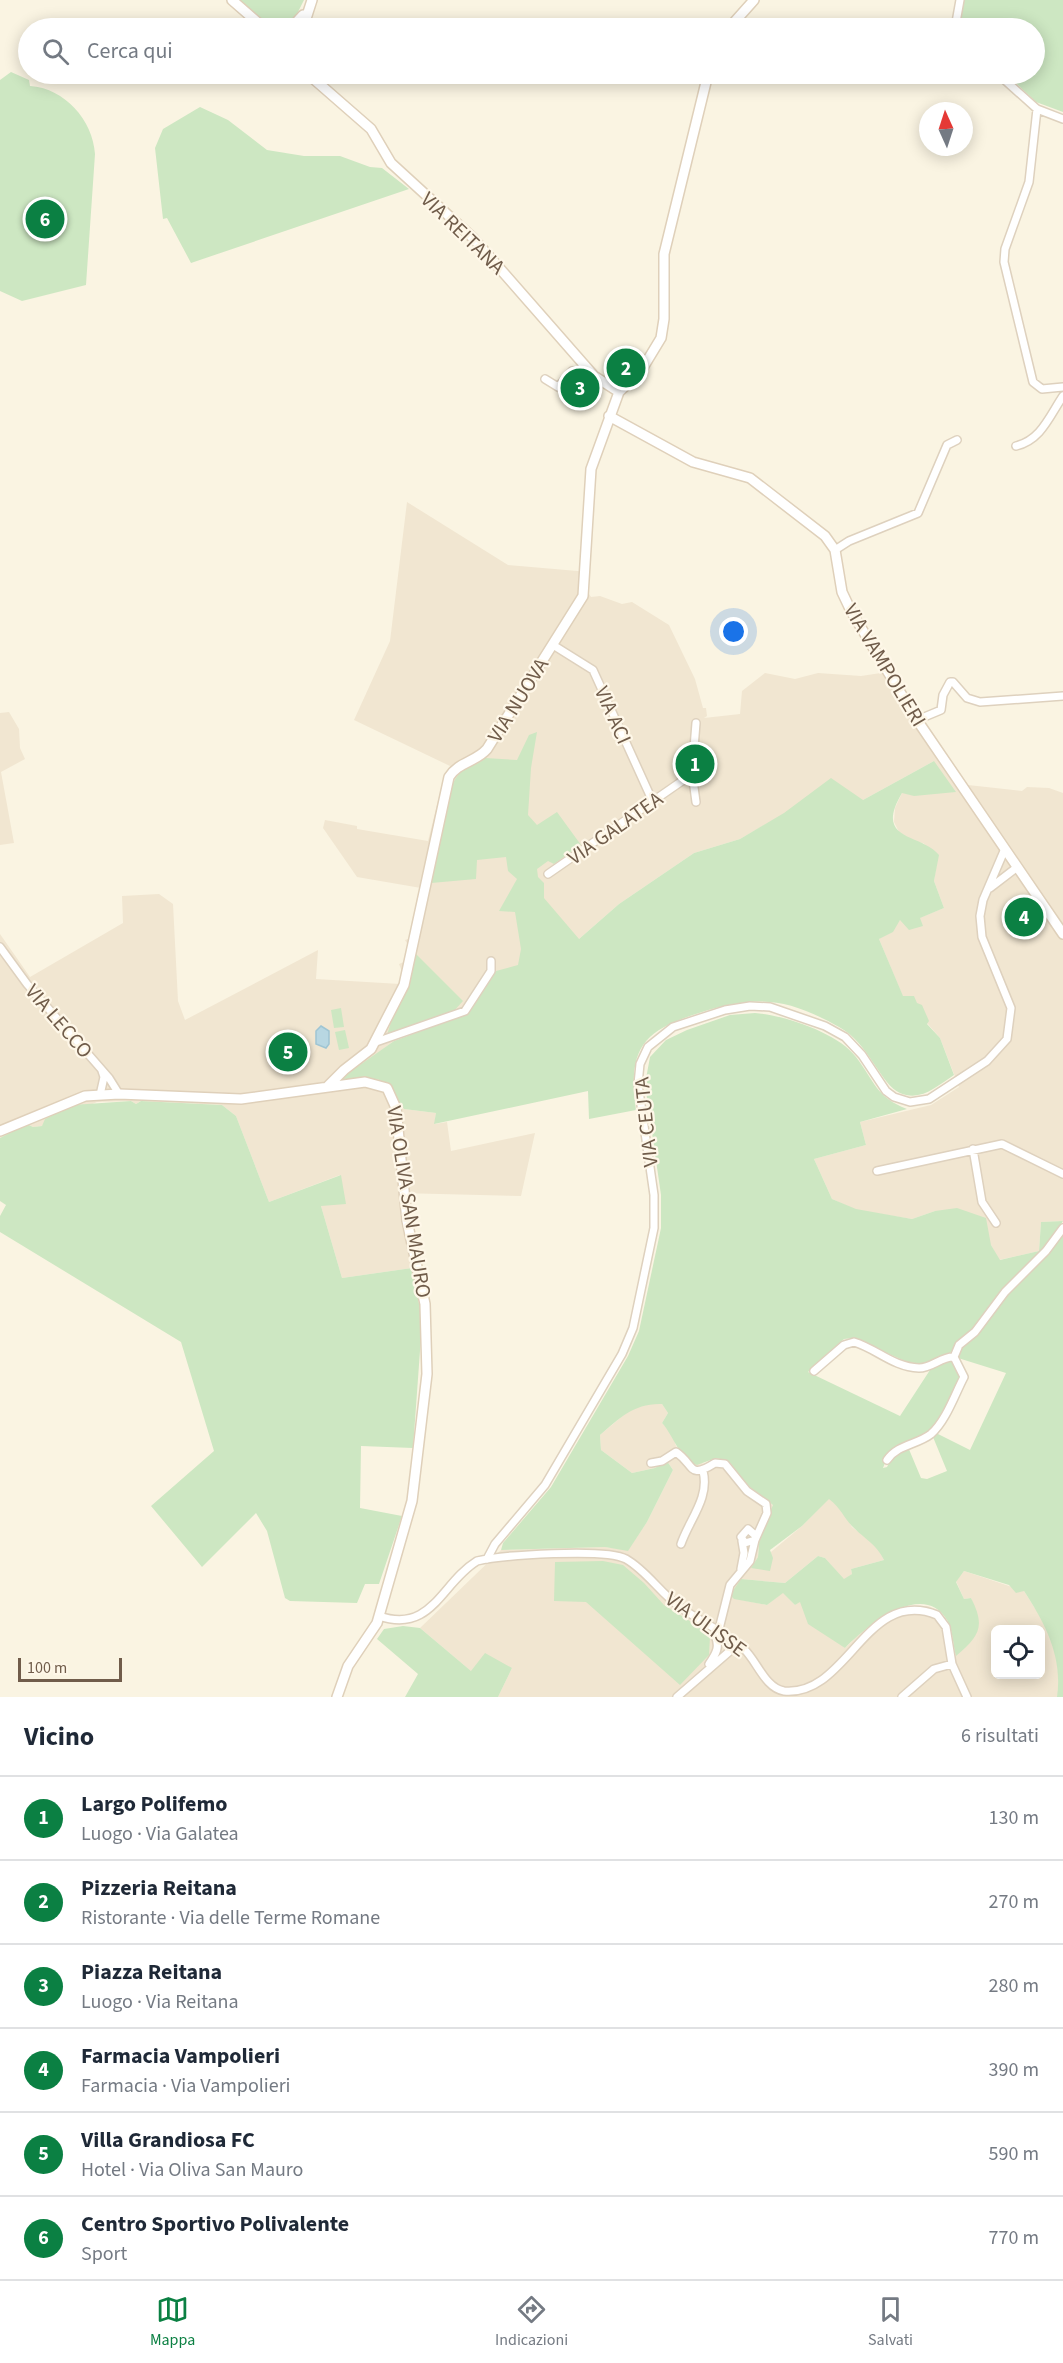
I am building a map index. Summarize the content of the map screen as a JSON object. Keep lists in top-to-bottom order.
{
  "streets": {
    "street": [
      "VIA REITANA",
      "VIA VAMPOLIERI",
      "VIA NUOVA",
      "VIA ACI",
      "VIA GALATEA",
      "VIA LECCO",
      "VIA CEUTA",
      "VIA OLIVA SAN MAURO",
      "VIA ULISSE"
    ]
  },
  "crossings": [
    ["VIA REITANA", "VIA NUOVA"],
    ["VIA VAMPOLIERI", "VIA CEUTA"],
    ["VIA NUOVA", "VIA ACI"],
    ["VIA NUOVA", "VIA OLIVA SAN MAURO"],
    ["VIA ACI", "VIA GALATEA"],
    ["VIA LECCO", "VIA OLIVA SAN MAURO"],
    ["VIA CEUTA", "VIA ULISSE"],
    ["VIA OLIVA SAN MAURO", "VIA ULISSE"]
  ],
  "scale_bar": "100 m",
  "north": "top",
  "page": {
    "search": "Cerca qui",
    "pins": [
      "6",
      "2",
      "3",
      "1",
      "4",
      "5"
    ],
    "scale": "100 m",
    "heading": ["Vicino", "6 risultati"],
    "list": [
      {
        "mark": "1",
        "name": "Largo Polifemo",
        "note": "Luogo · Via Galatea",
        "value": "130 m"
      },
      {
        "mark": "2",
        "name": "Pizzeria Reitana",
        "note": "Ristorante · Via delle Terme Romane",
        "value": "270 m"
      },
      {
        "mark": "3",
        "name": "Piazza Reitana",
        "note": "Luogo · Via Reitana",
        "value": "280 m"
      },
      {
        "mark": "4",
        "name": "Farmacia Vampolieri",
        "note": "Farmacia · Via Vampolieri",
        "value": "390 m"
      },
      {
        "mark": "5",
        "name": "Villa Grandiosa FC",
        "note": "Hotel · Via Oliva San Mauro",
        "value": "590 m"
      },
      {
        "mark": "6",
        "name": "Centro Sportivo Polivalente",
        "note": "Sport",
        "value": "770 m"
      }
    ],
    "nav": ["Mappa", "Indicazioni", "Salvati"]
  }
}
